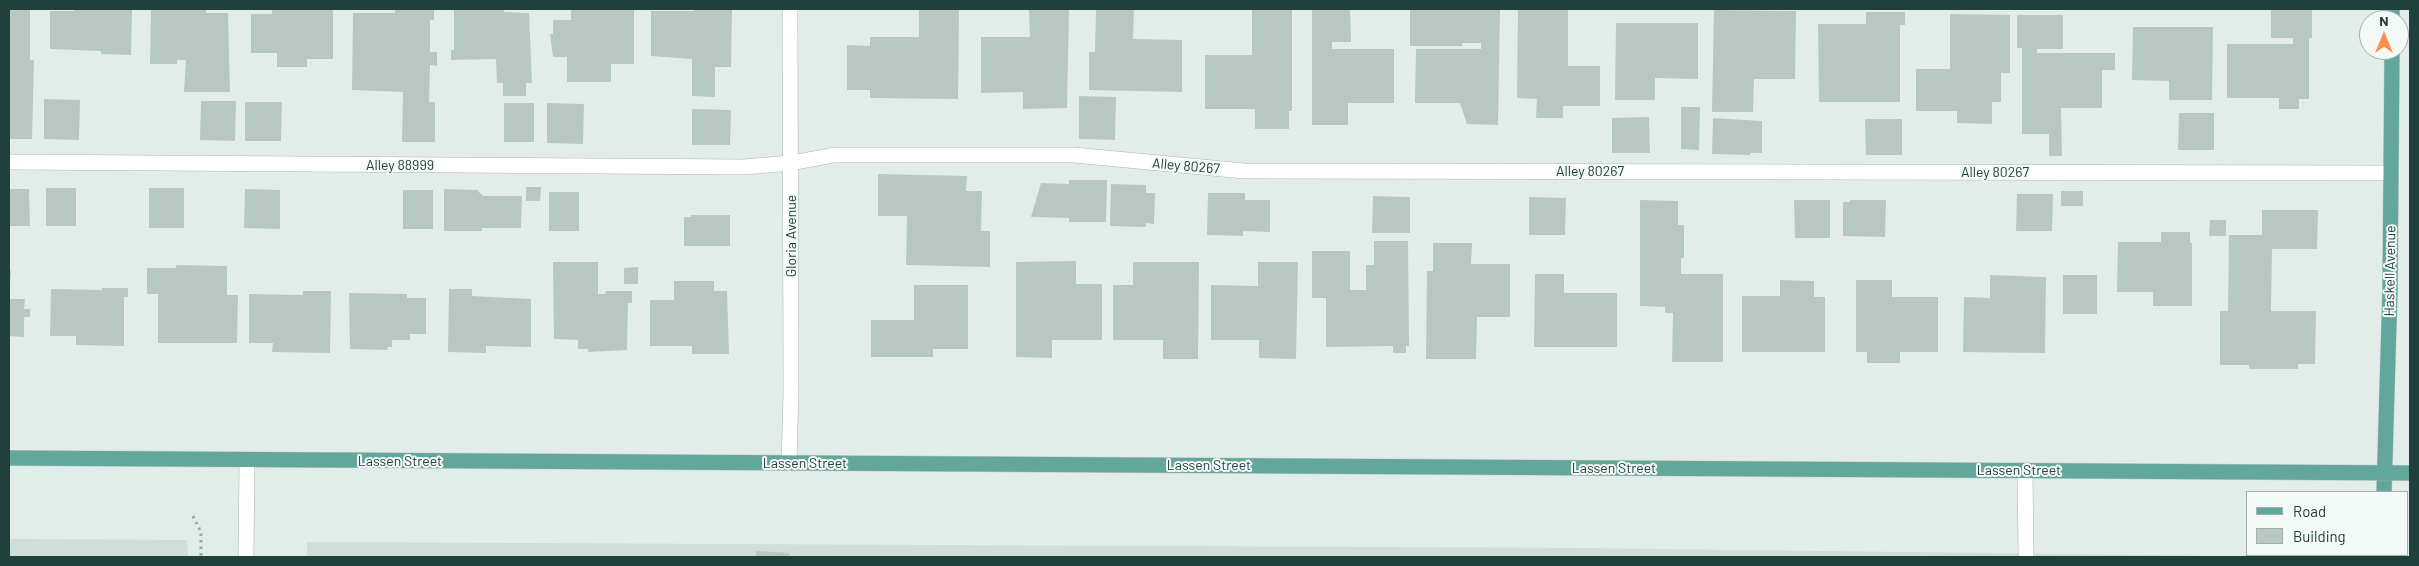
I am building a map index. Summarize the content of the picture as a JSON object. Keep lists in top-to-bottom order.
{
  "streets": {
    "main road": ["Haskell Avenue", "Lassen Street"],
    "street": ["Alley 88999", "Alley 80267", "Gloria Avenue"]
  },
  "crossings": [
    ["Alley 88999", "Alley 80267"],
    ["Alley 88999", "Gloria Avenue"],
    ["Alley 80267", "Gloria Avenue"],
    ["Alley 80267", "Haskell Avenue"],
    ["Gloria Avenue", "Lassen Street"],
    ["Haskell Avenue", "Lassen Street"]
  ],
  "legend": ["Road", "Building"],
  "north": "top"
}
